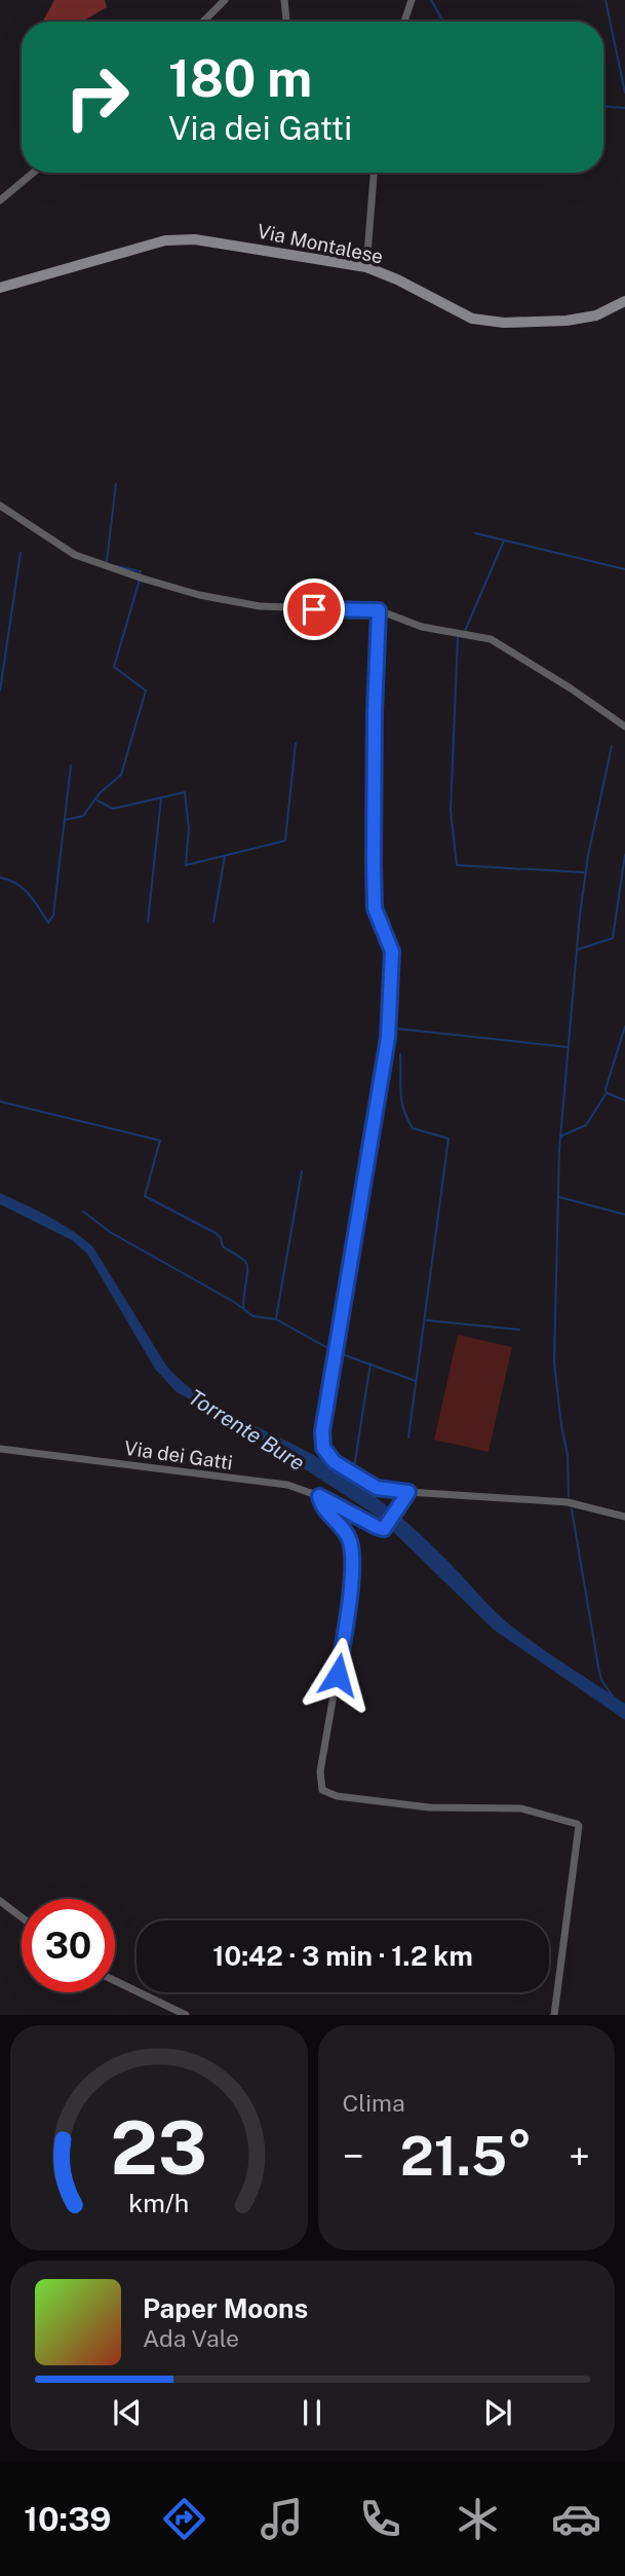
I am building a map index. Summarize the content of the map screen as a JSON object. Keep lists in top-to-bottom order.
{
  "streets": {
    "main road": ["Via Montalese"],
    "street": ["Via dei Gatti"]
  },
  "water": ["Torrente Bure"],
  "page": {
    "turn": ["180 m", "Via dei Gatti"],
    "limit": "30",
    "trip": "10:42 · 3 min · 1.2 km",
    "tile": "Clima",
    "heat": ["−", "21.5°", "+"],
    "song": ["Paper Moons", "Ada Vale"],
    "tabs": "10:39",
    "gauge": ["23", "km/h"]
  }
}
